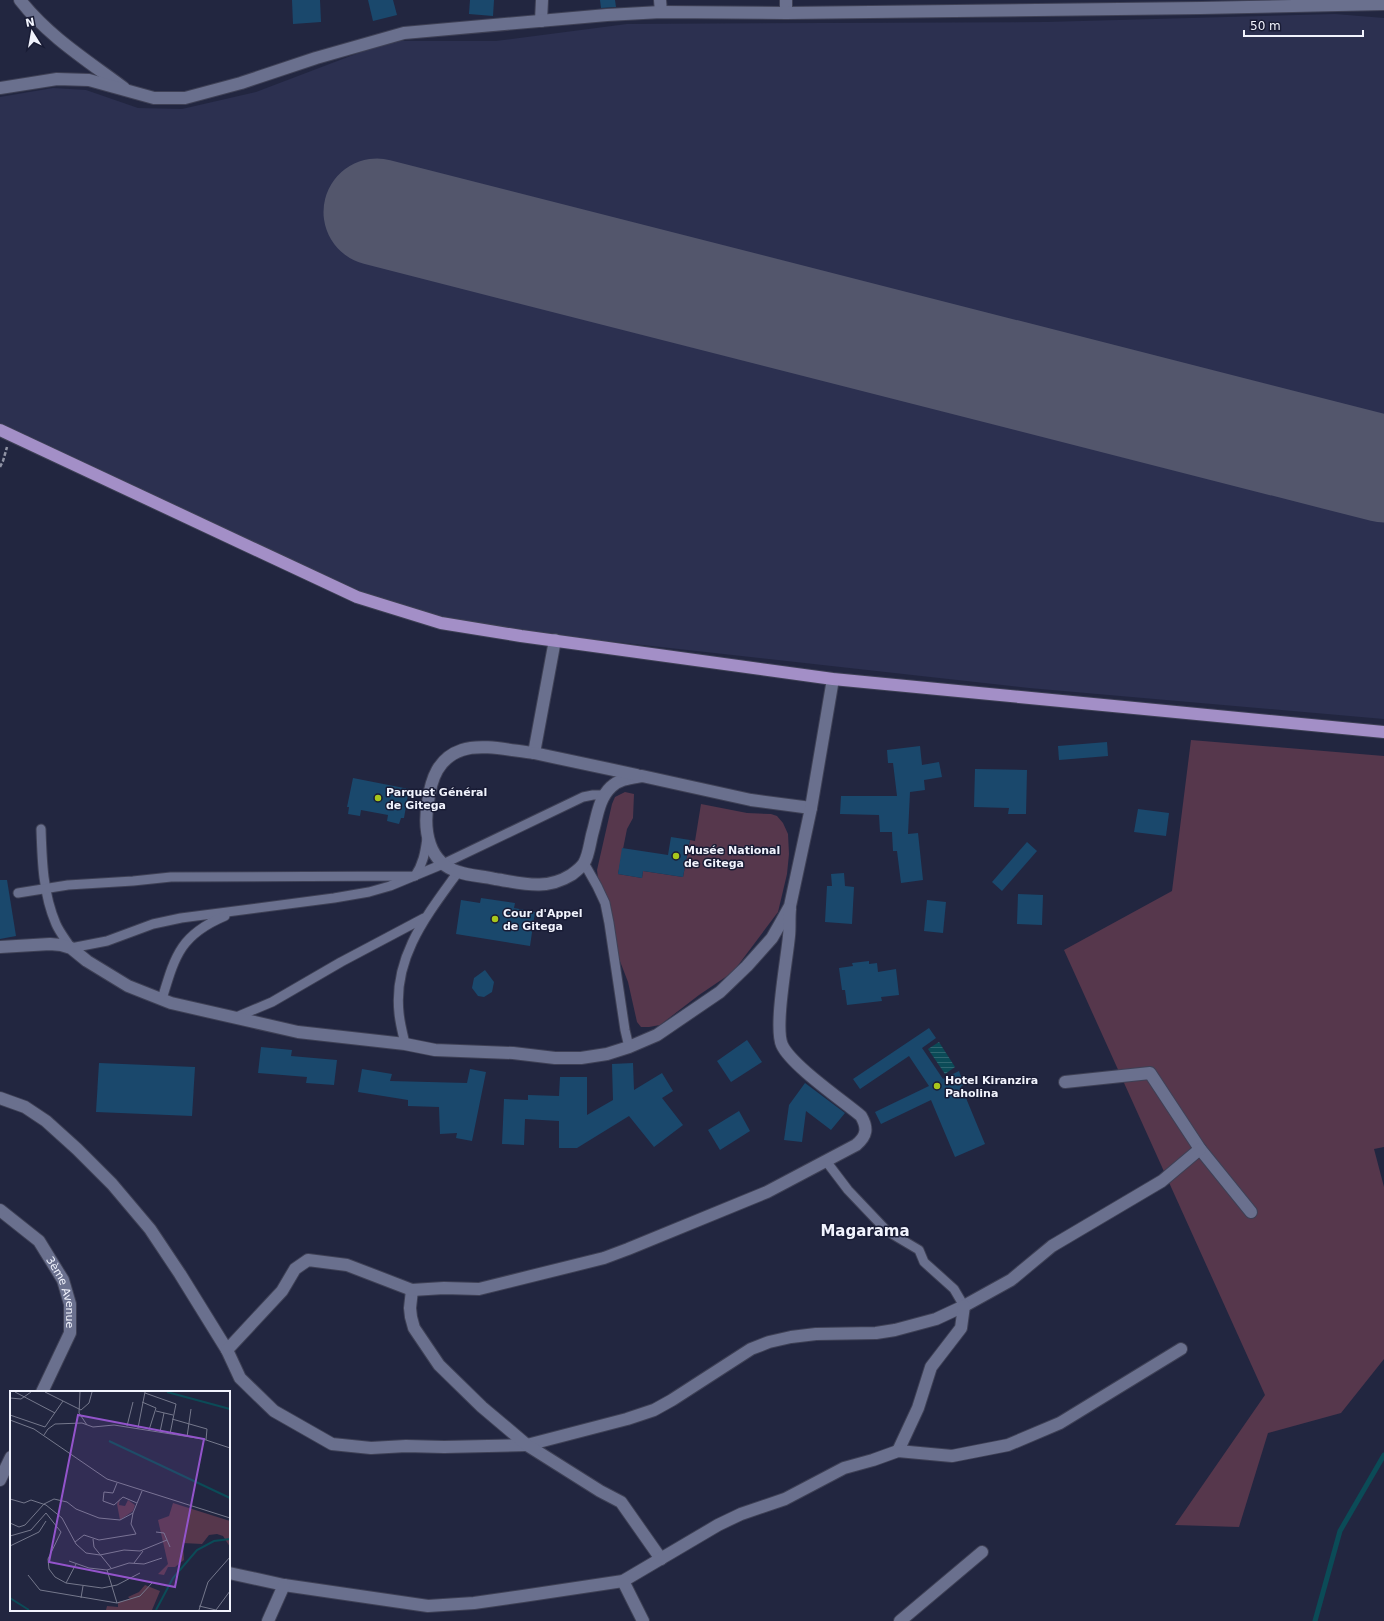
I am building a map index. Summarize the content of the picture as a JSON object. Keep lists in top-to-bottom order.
{
  "streets": {
    "street": ["3ème Avenue"]
  },
  "districts": ["Magarama"],
  "places": [
    "Parquet Général de Gitega",
    "Musée National de Gitega",
    "Cour d'Appel de Gitega",
    "Hotel Kiranzira Paholina"
  ],
  "scale_bar": "50 m",
  "north": "top"
}
